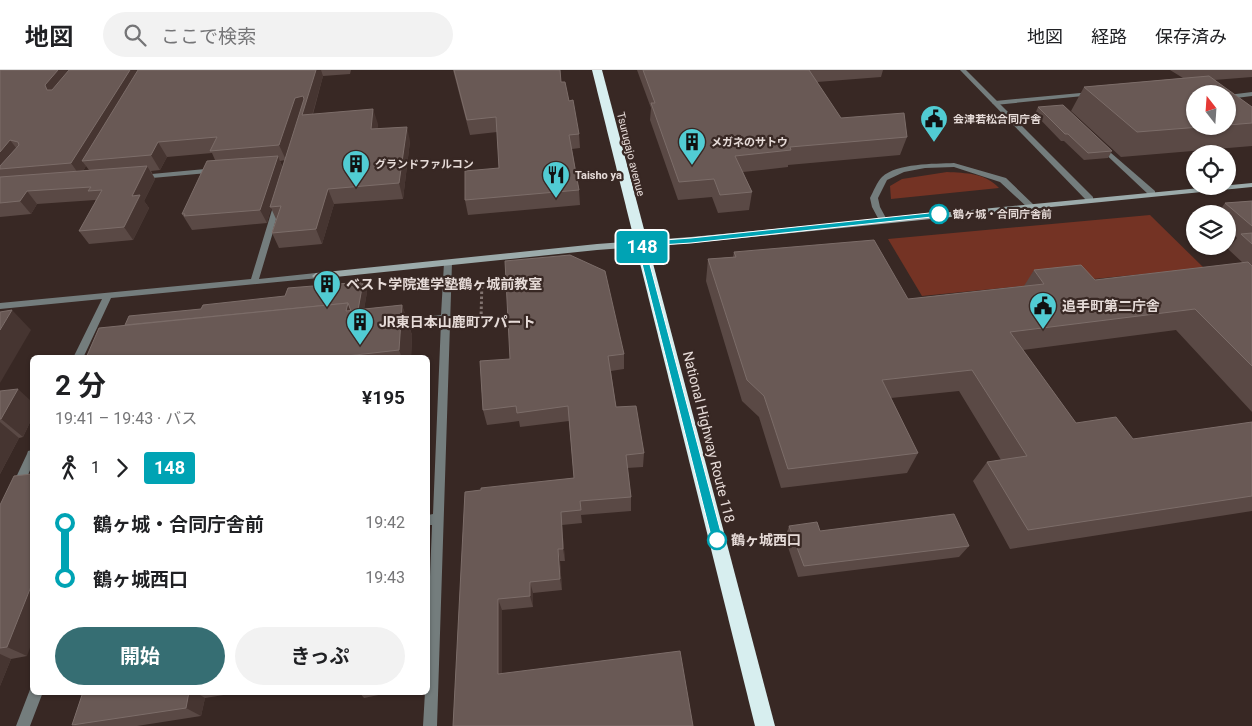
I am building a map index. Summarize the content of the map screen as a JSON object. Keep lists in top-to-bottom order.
{
  "streets": {
    "highway": ["Tsurugajo avenue", "National Highway Route 118"]
  },
  "crossings": [
    ["Tsurugajo avenue", "National Highway Route 118"]
  ],
  "places": {
    "public building": ["会津若松合同庁舎", "追手町第二庁舎"],
    "building": [
      "メガネのサトウ",
      "グランドファルコン",
      "ベスト学院進学塾鶴ヶ城前教室",
      "JR東日本山鹿町アパート"
    ],
    "restaurant": ["Taisho ya"],
    "other": ["鶴ヶ城・合同庁舎前", "鶴ヶ城西口"]
  },
  "lines": ["bus line 148"],
  "north": "top",
  "page": {
    "header": "地図",
    "search": "ここで検索",
    "nav": ["地図", "経路", "保存済み"],
    "on_map": "148",
    "heading": ["2 分", "19:41 – 19:43 · バス", "¥195"],
    "legs": ["1", "148"],
    "list": [
      {
        "name": "鶴ヶ城・合同庁舎前",
        "value": "19:42"
      },
      {
        "name": "鶴ヶ城西口",
        "value": "19:43"
      }
    ],
    "buttons": ["開始", "きっぷ"]
  }
}
